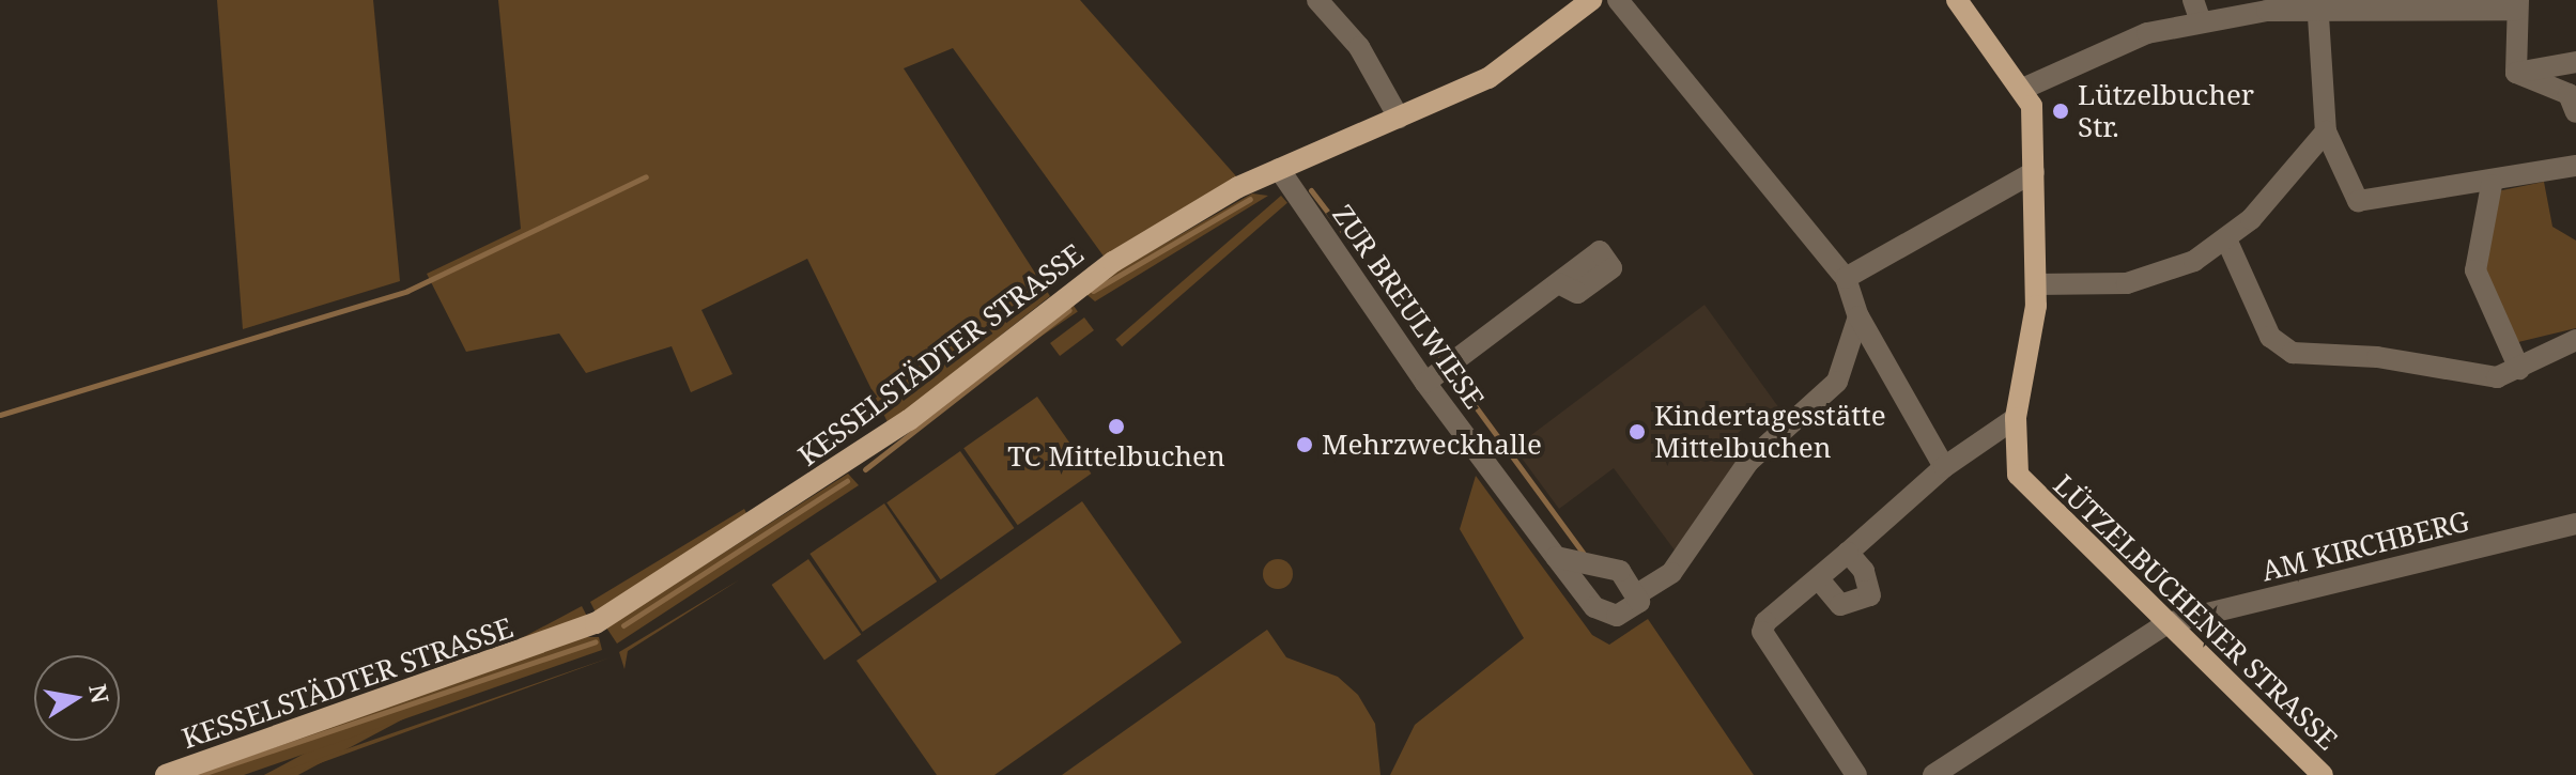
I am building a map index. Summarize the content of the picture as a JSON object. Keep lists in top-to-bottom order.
{
  "streets": {
    "main road": ["KESSELSTÄDTER STRASSE", "LÜTZELBUCHENER STRASSE"],
    "street": ["ZUR BREULWIESE", "AM KIRCHBERG"]
  },
  "crossings": [
    ["ZUR BREULWIESE", "KESSELSTÄDTER STRASSE"],
    ["AM KIRCHBERG", "LÜTZELBUCHENER STRASSE"]
  ],
  "places": [
    "Lützelbucher Str.",
    "TC Mittelbuchen",
    "Kindertagesstätte Mittelbuchen",
    "Mehrzweckhalle"
  ],
  "north": "right"
}
